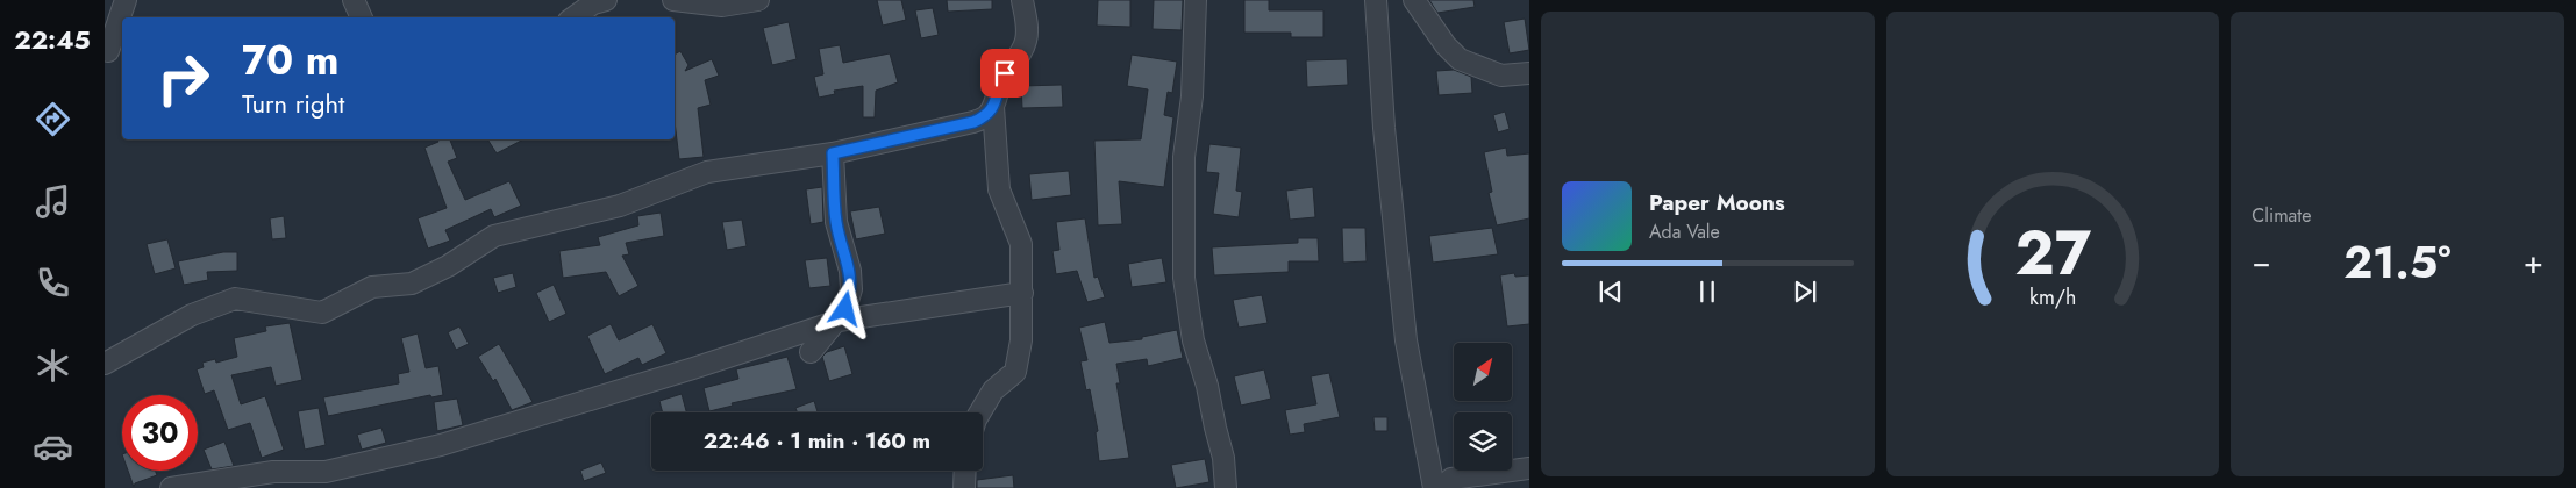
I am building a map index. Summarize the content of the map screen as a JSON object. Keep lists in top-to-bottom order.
{
  "north": "top right",
  "page": {
    "tabs": "22:45",
    "tile": "Climate",
    "turn": ["70 m", "Turn right"],
    "song": ["Paper Moons", "Ada Vale"],
    "heat": ["−", "21.5°", "+"],
    "limit": "30",
    "trip": "22:46 · 1 min · 160 m",
    "gauge": ["27", "km/h"]
  }
}
